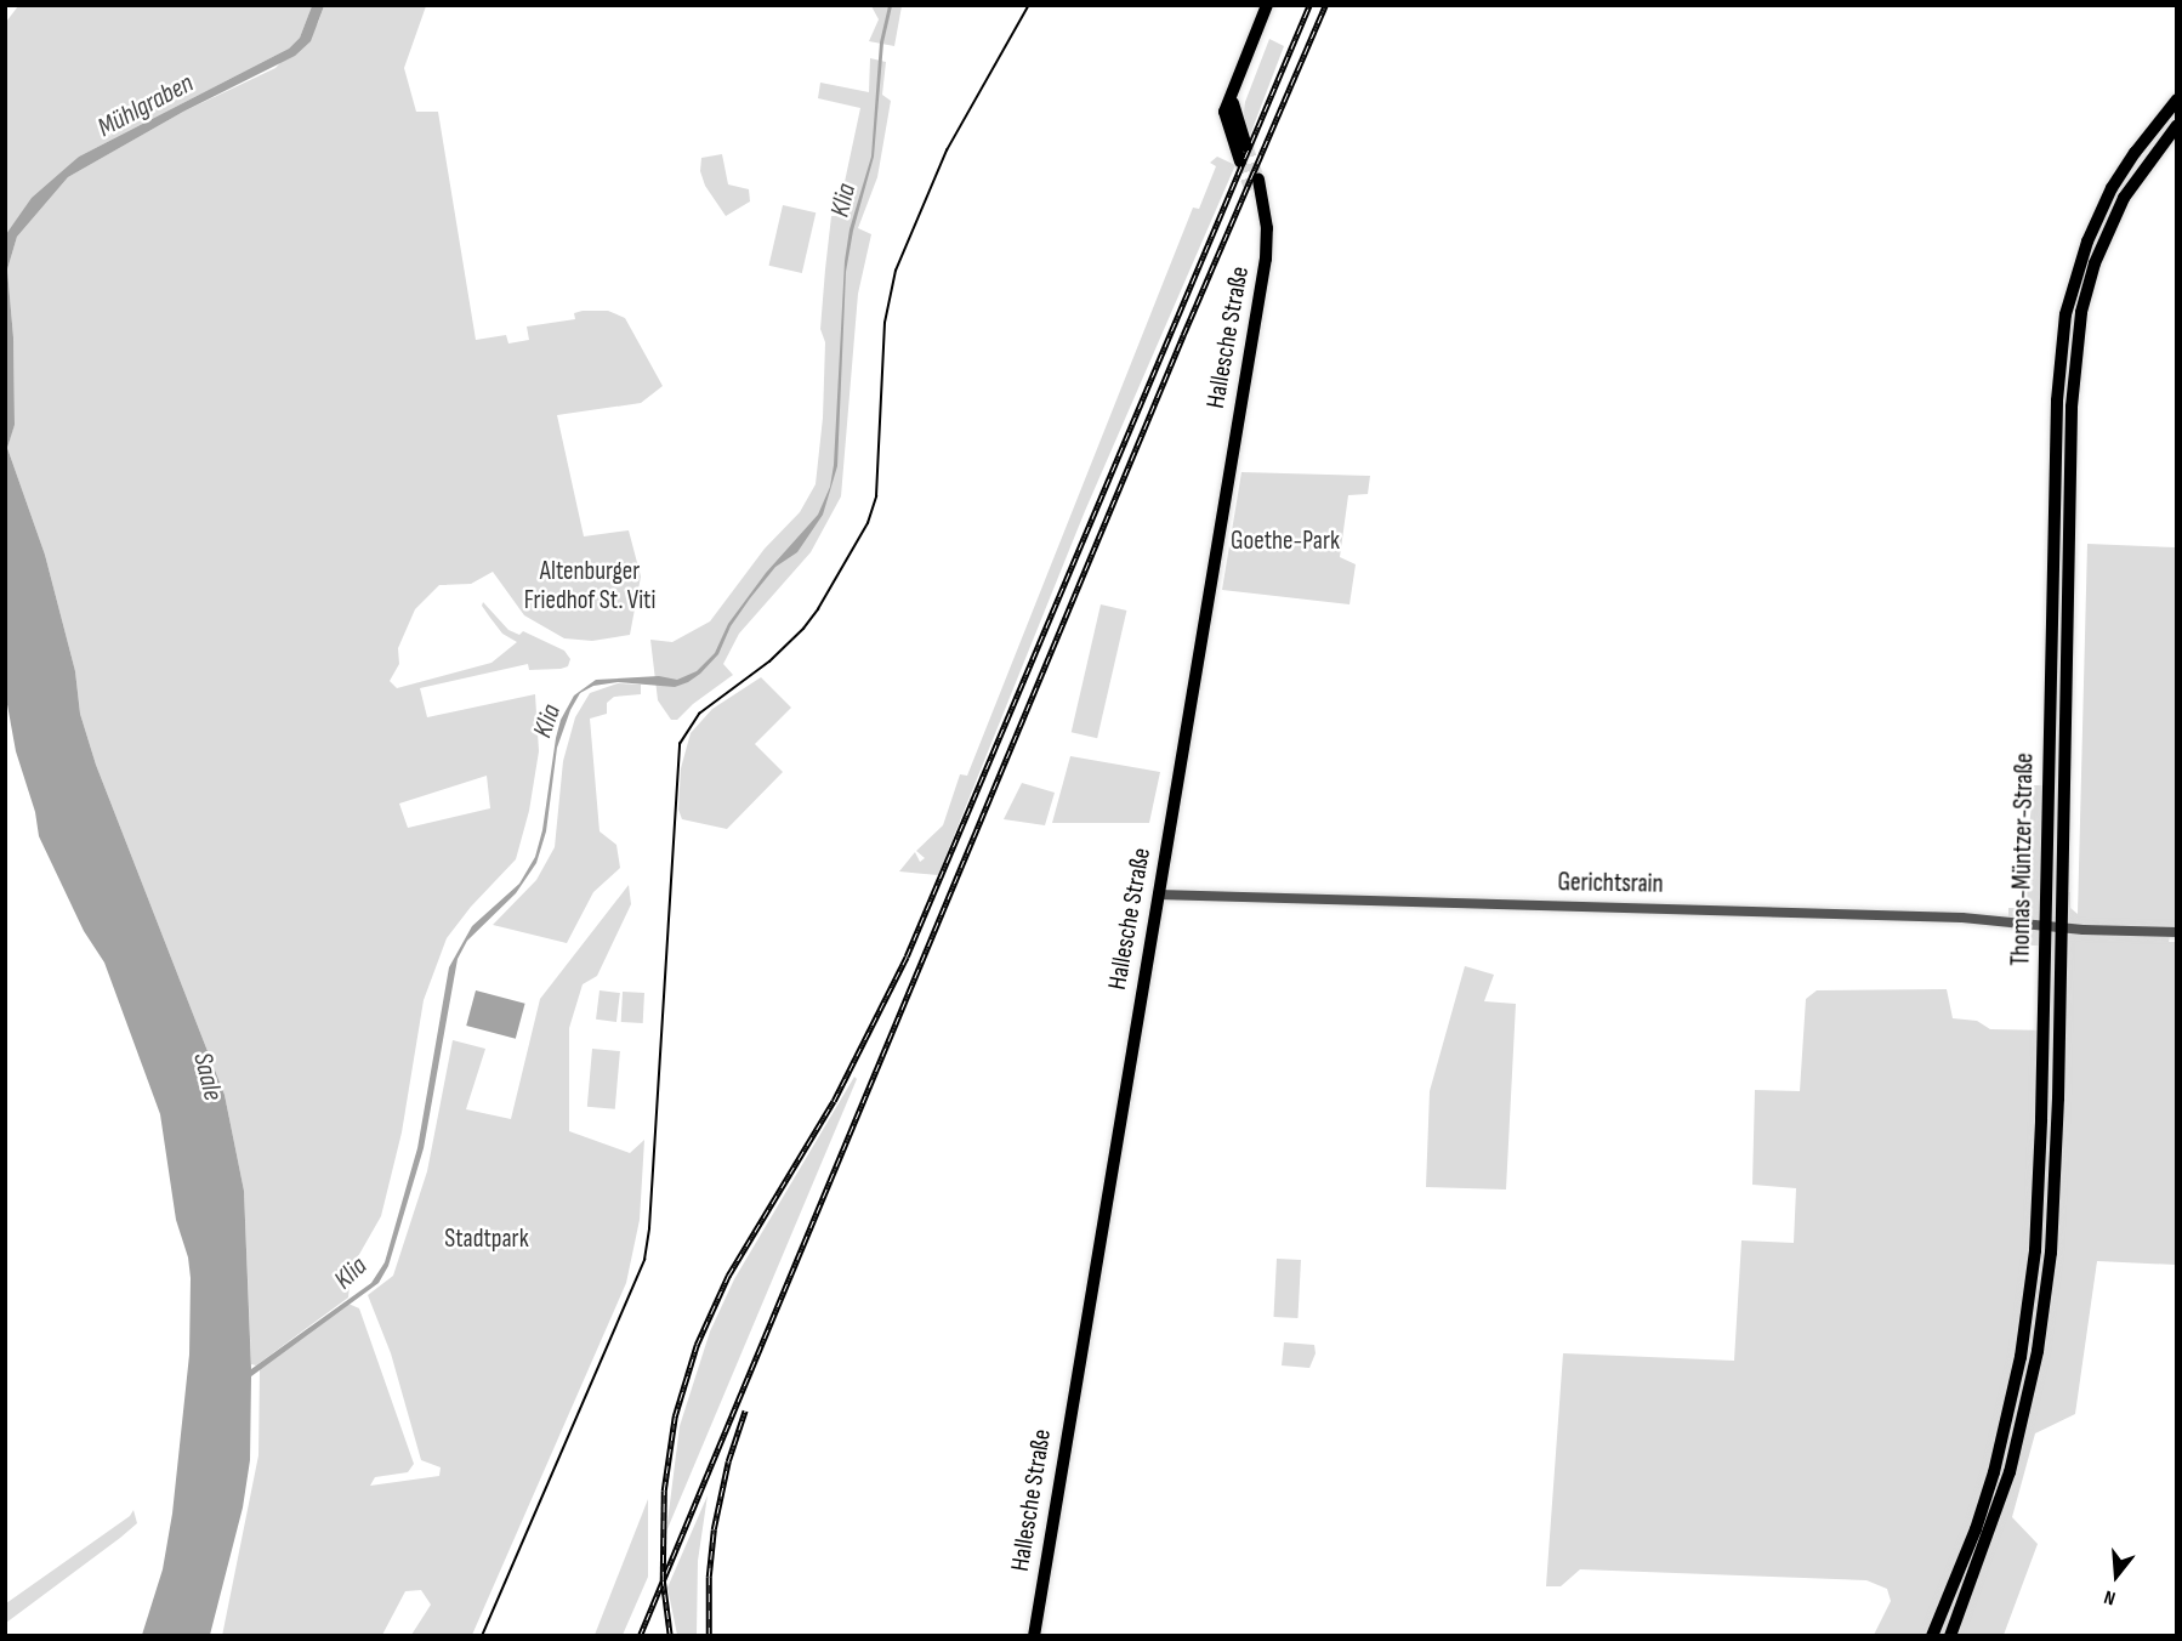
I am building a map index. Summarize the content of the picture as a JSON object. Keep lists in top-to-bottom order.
{
  "streets": {
    "main road": ["Hallesche Straße", "Thomas-Müntzer-Straße"],
    "street": ["Gerichtsrain"]
  },
  "crossings": [
    ["Hallesche Straße", "Gerichtsrain"],
    ["Thomas-Müntzer-Straße", "Gerichtsrain"]
  ],
  "water": ["Mühlgraben", "Klia", "Saale"],
  "parks": ["Goethe-Park", "Altenburger Friedhof St. Viti", "Stadtpark"],
  "north": "bottom"
}
